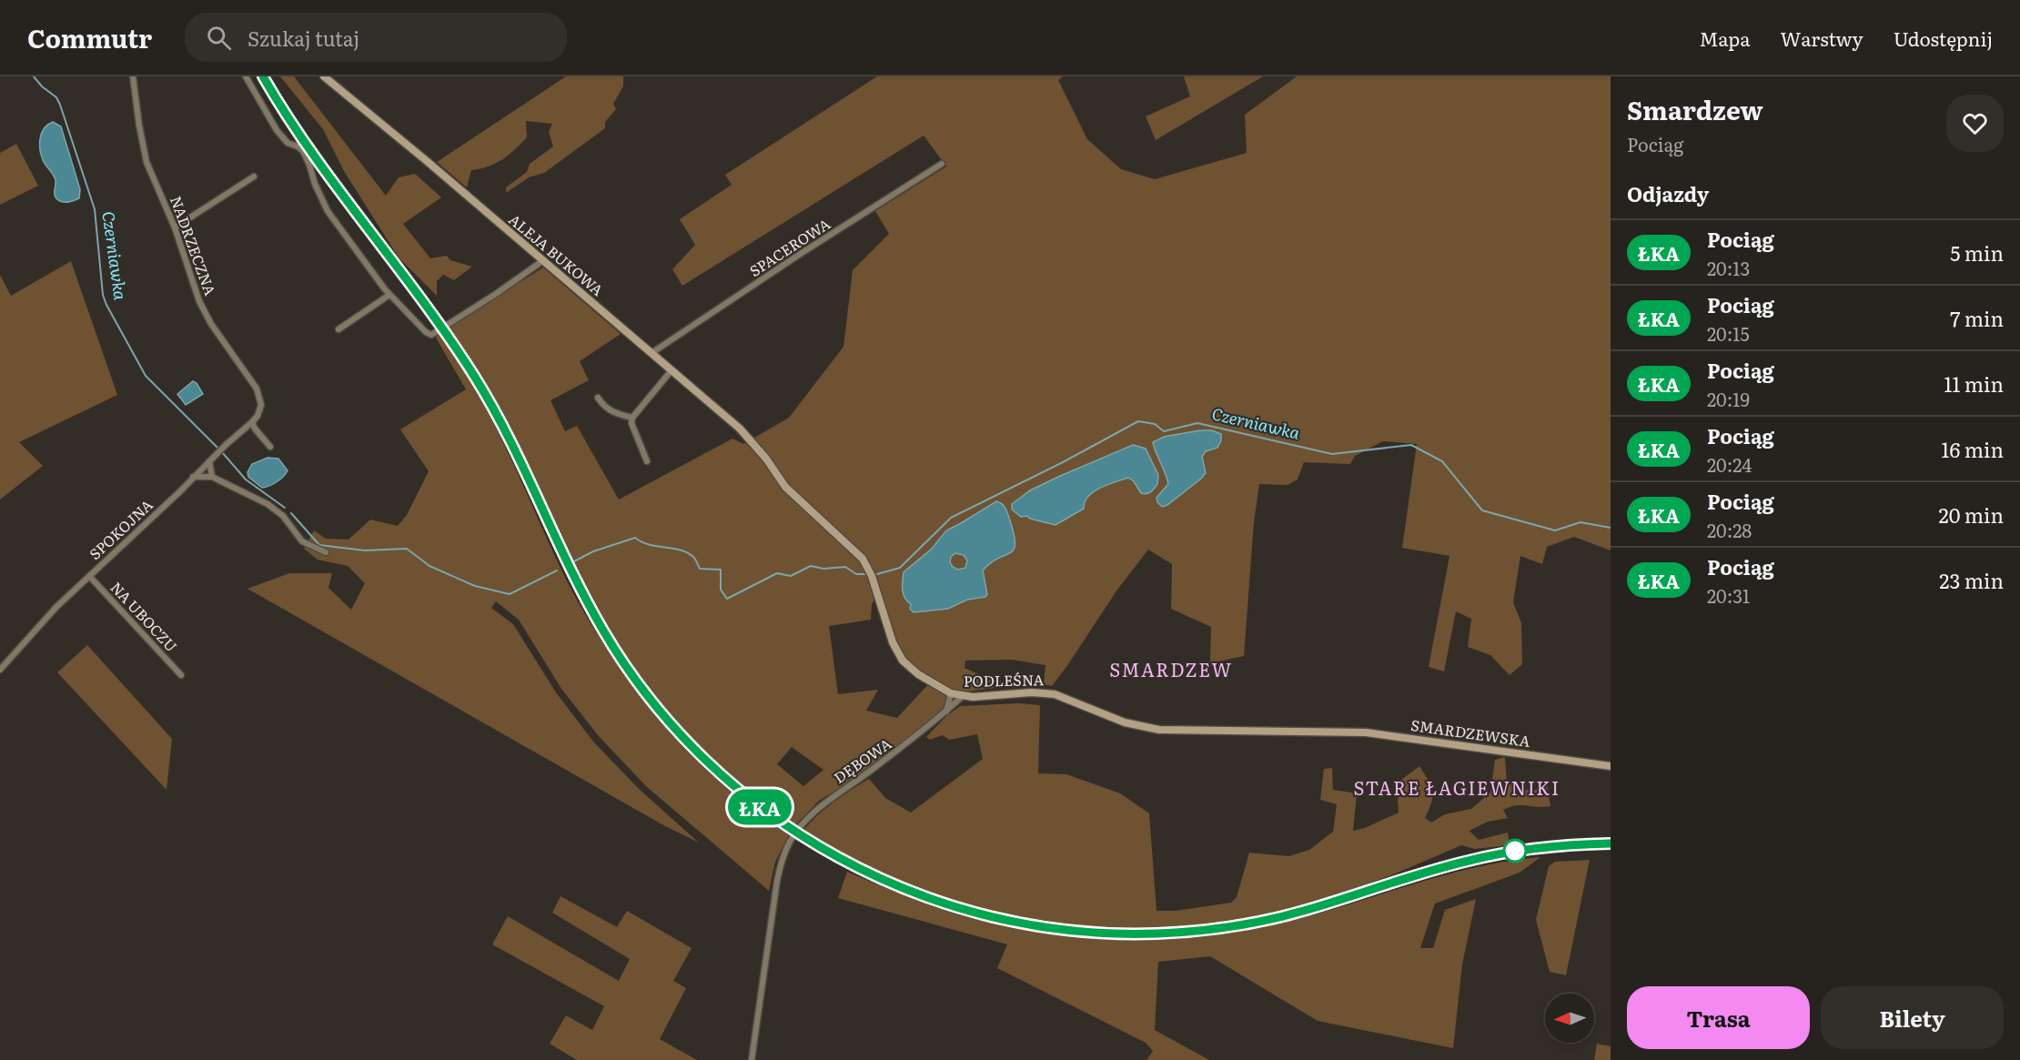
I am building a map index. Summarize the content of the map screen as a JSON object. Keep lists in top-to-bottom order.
{
  "streets": {
    "street": [
      "NADRZECZNA",
      "SPACEROWA",
      "ALEJA BUKOWA",
      "SPOKOJNA",
      "NA UBOCZU",
      "PODLEŚNA",
      "SMARDZEWSKA",
      "DĘBOWA"
    ]
  },
  "crossings": [
    ["NADRZECZNA", "SPOKOJNA"],
    ["SPACEROWA", "ALEJA BUKOWA"],
    ["ALEJA BUKOWA", "PODLEŚNA"],
    ["SPOKOJNA", "NA UBOCZU"],
    ["PODLEŚNA", "SMARDZEWSKA"],
    ["PODLEŚNA", "DĘBOWA"]
  ],
  "districts": ["SMARDZEW", "STARE ŁAGIEWNIKI"],
  "water": ["Czerniawka"],
  "north": "left",
  "page": {
    "header": "Commutr",
    "search": "Szukaj tutaj",
    "nav": ["Mapa", "Warstwy", "Udostępnij"],
    "on_map": "ŁKA",
    "heading": [
      ["Smardzew", "Pociąg"],
      "Odjazdy"
    ],
    "list": [
      {
        "mark": "ŁKA",
        "name": "Pociąg",
        "note": "20:13",
        "value": "5 min"
      },
      {
        "mark": "ŁKA",
        "name": "Pociąg",
        "note": "20:15",
        "value": "7 min"
      },
      {
        "mark": "ŁKA",
        "name": "Pociąg",
        "note": "20:19",
        "value": "11 min"
      },
      {
        "mark": "ŁKA",
        "name": "Pociąg",
        "note": "20:24",
        "value": "16 min"
      },
      {
        "mark": "ŁKA",
        "name": "Pociąg",
        "note": "20:28",
        "value": "20 min"
      },
      {
        "mark": "ŁKA",
        "name": "Pociąg",
        "note": "20:31",
        "value": "23 min"
      }
    ],
    "buttons": ["Trasa", "Bilety"]
  }
}
